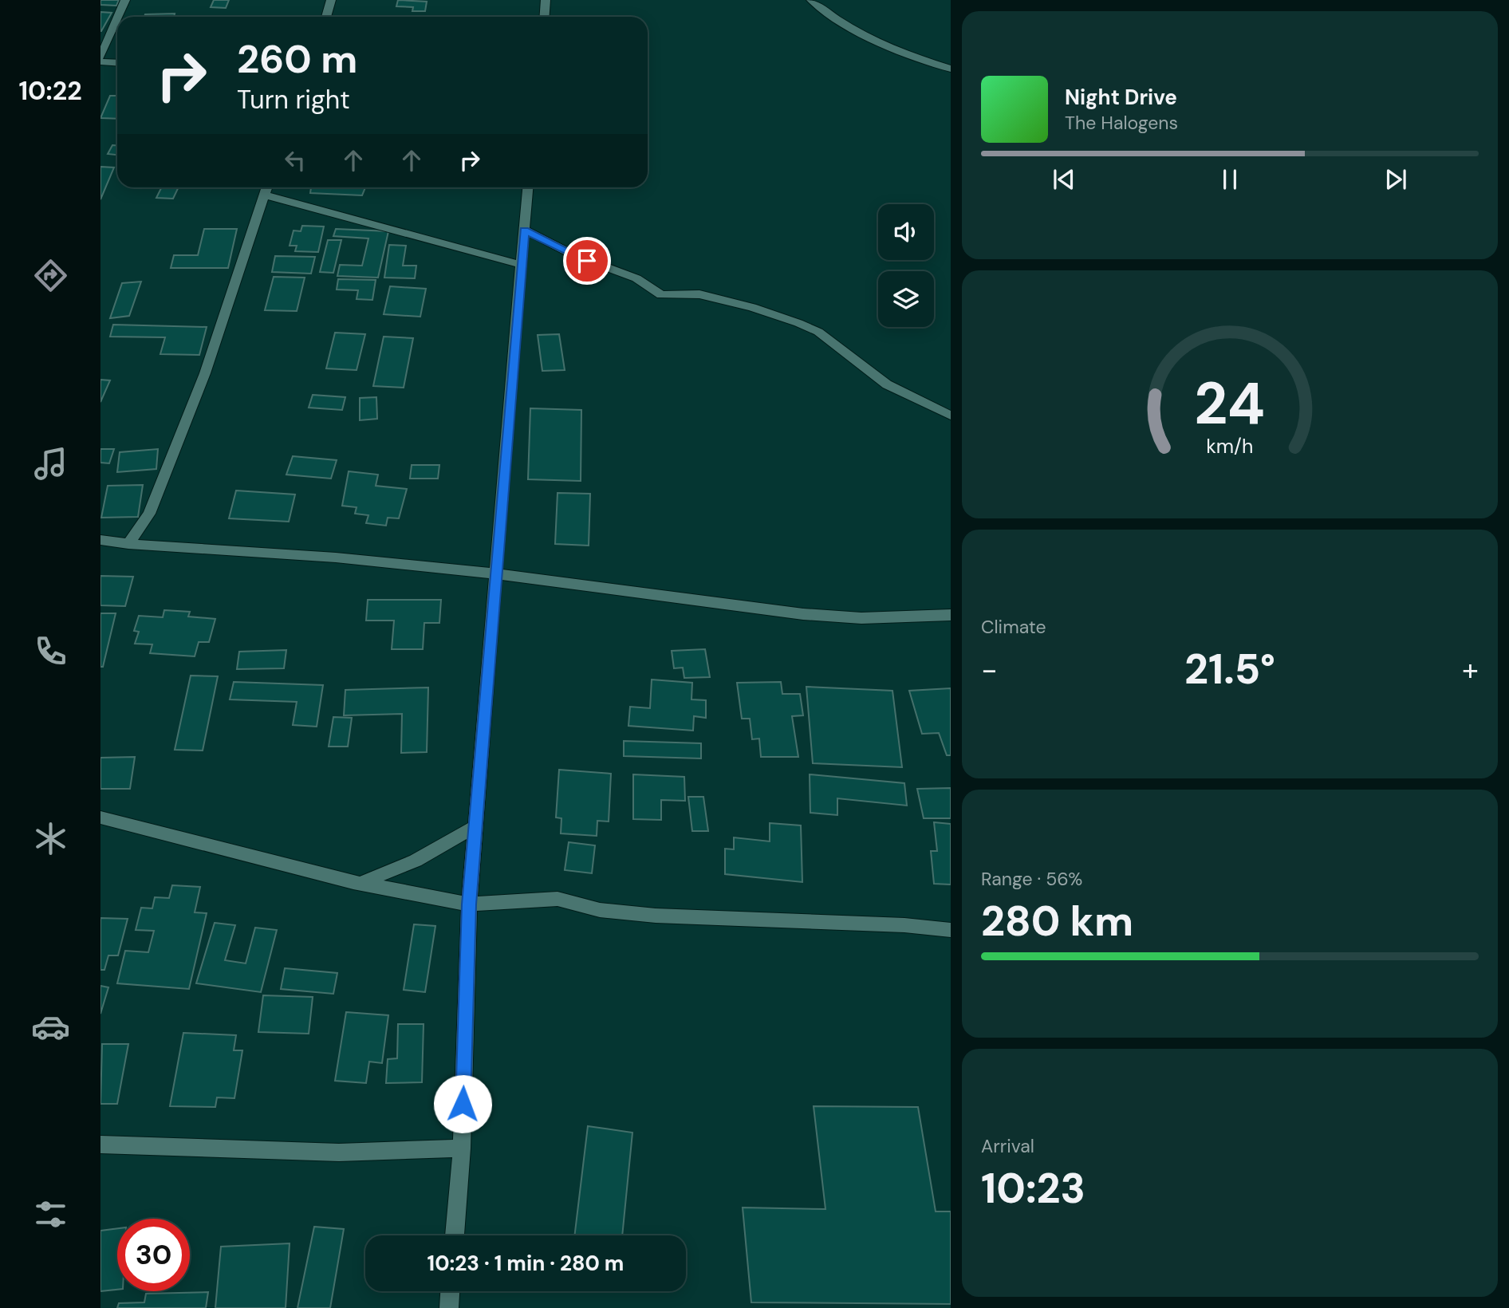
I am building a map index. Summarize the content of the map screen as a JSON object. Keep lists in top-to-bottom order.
{
  "page": {
    "tabs": "10:22",
    "turn": ["260 m", "Turn right"],
    "song": ["Night Drive", "The Halogens"],
    "tile": [
      "Climate",
      ["Range · 56%", "280 km"],
      ["Arrival", "10:23"]
    ],
    "heat": ["−", "21.5°", "+"],
    "limit": "30",
    "trip": "10:23 · 1 min · 280 m",
    "gauge": ["24", "km/h"]
  }
}
